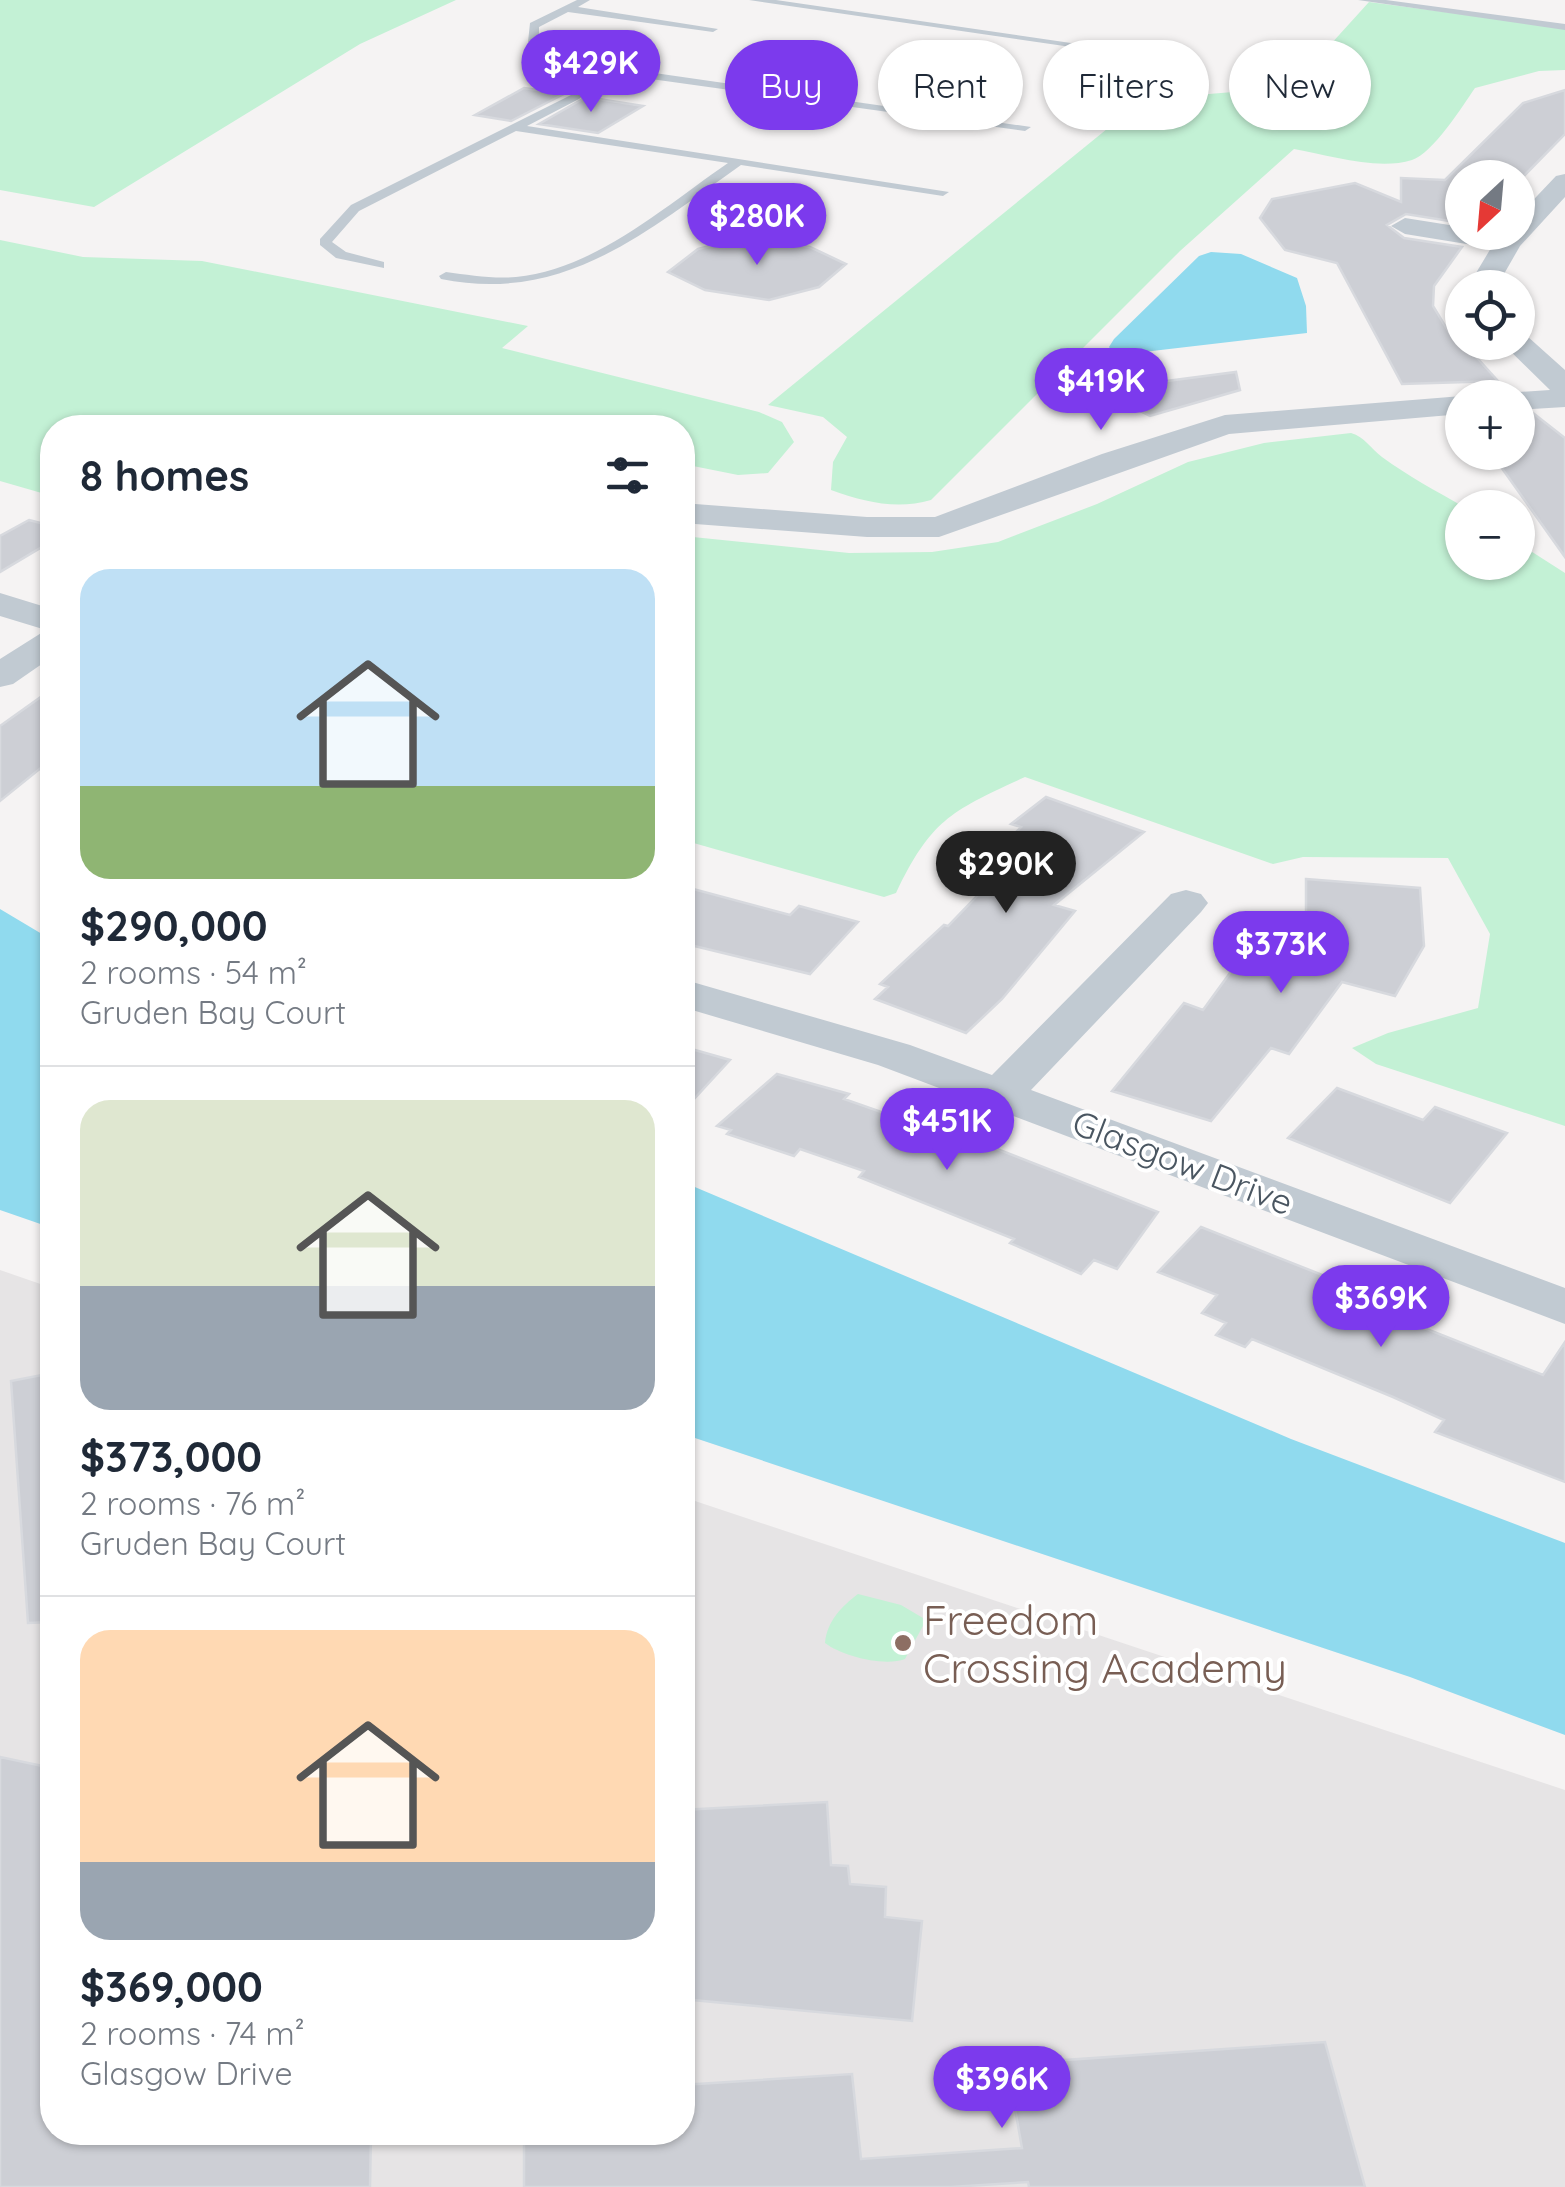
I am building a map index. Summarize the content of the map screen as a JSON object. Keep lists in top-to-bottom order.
{
  "streets": {
    "street": ["Glasgow Drive"]
  },
  "places": ["Freedom Crossing Academy"],
  "north": "bottom left",
  "page": {
    "price": [
      "$429K",
      "$280K",
      "$419K",
      "$290K",
      "$373K",
      "$451K",
      "$369K",
      "$396K"
    ],
    "chip": [
      "Buy",
      "Rent",
      "Filters",
      "New"
    ],
    "map_buttons": ["+", "−"],
    "heading": "8 homes",
    "list": [
      {
        "name": "$290,000",
        "note": "2 rooms · 54 m² · Gruden Bay Court"
      },
      {
        "name": "$373,000",
        "note": "2 rooms · 76 m² · Gruden Bay Court"
      },
      {
        "name": "$369,000",
        "note": "2 rooms · 74 m² · Glasgow Drive"
      }
    ]
  }
}
